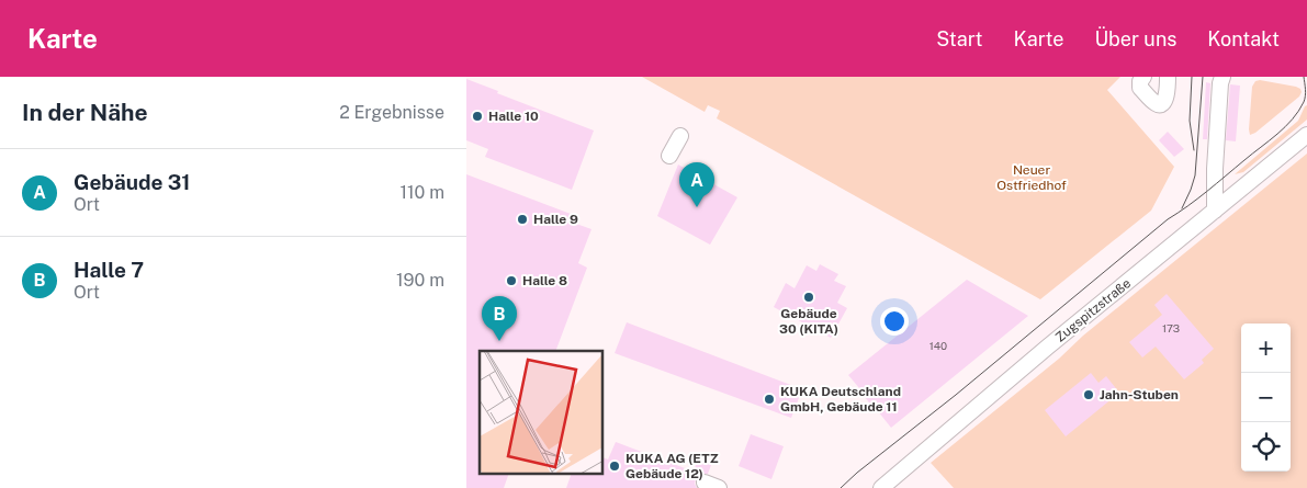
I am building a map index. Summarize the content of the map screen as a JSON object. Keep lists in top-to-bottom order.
{
  "streets": {
    "street": ["Zugspitzstraße"]
  },
  "parks": ["Neuer Ostfriedhof"],
  "places": [
    "Halle 10",
    "Halle 9",
    "Halle 8",
    "Gebäude 30 (KITA)",
    "Jahn-Stuben",
    "KUKA Deutschland GmbH, Gebäude 11",
    "KUKA AG (ETZ Gebäude 12)"
  ],
  "house_numbers": ["173", "140"],
  "page": {
    "header": "Karte",
    "nav": [
      "Start",
      "Karte",
      "Über uns",
      "Kontakt"
    ],
    "heading": ["In der Nähe", "2 Ergebnisse"],
    "list": [
      {
        "mark": "A",
        "name": "Gebäude 31",
        "note": "Ort",
        "value": "110 m"
      },
      {
        "mark": "B",
        "name": "Halle 7",
        "note": "Ort",
        "value": "190 m"
      }
    ],
    "pins": ["A", "B"],
    "map_buttons": ["+", "−"]
  }
}
